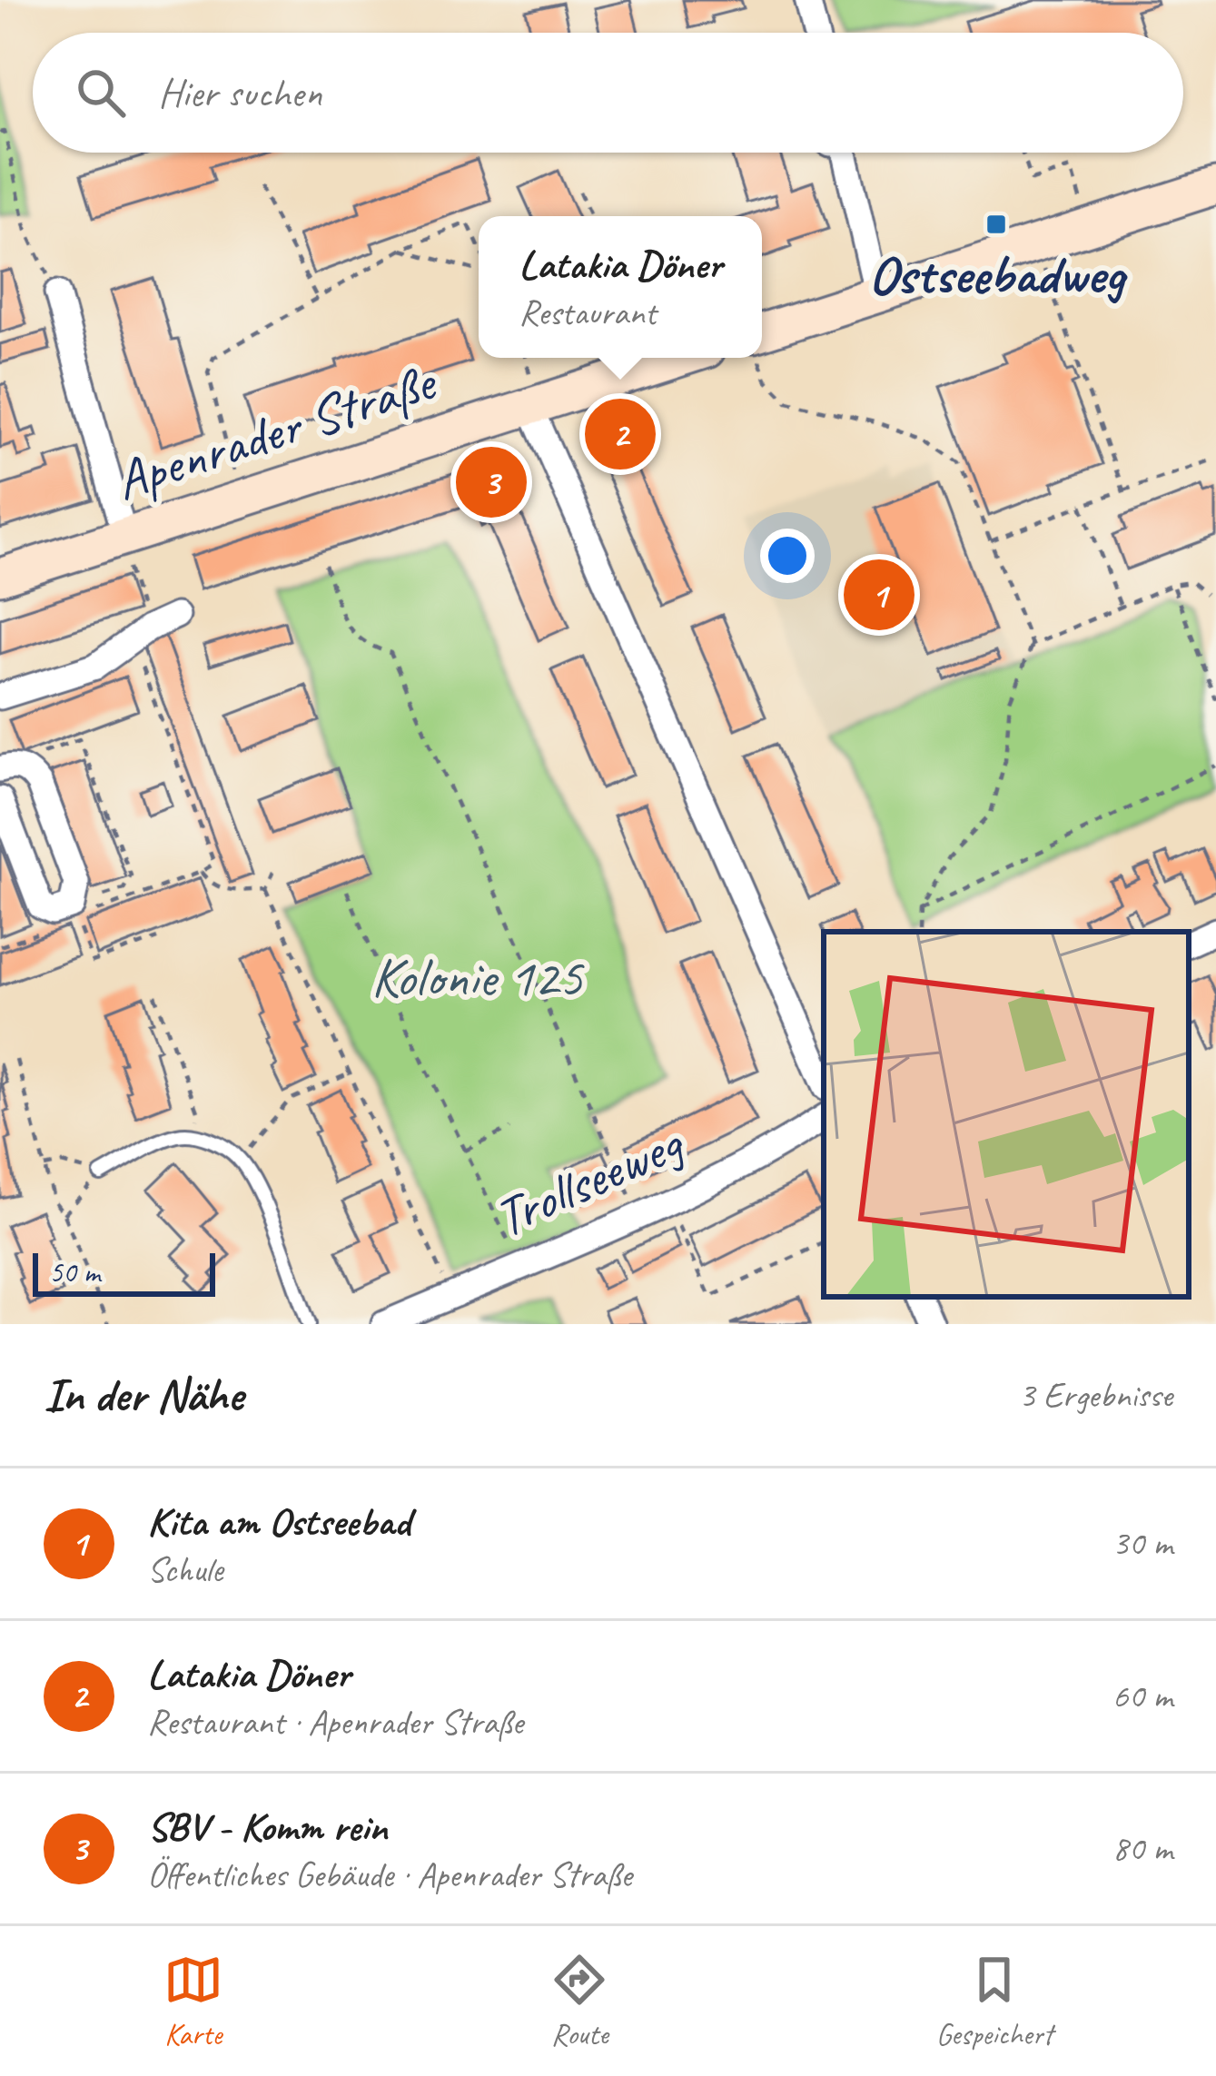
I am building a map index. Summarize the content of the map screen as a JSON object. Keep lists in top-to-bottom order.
{
  "streets": {
    "main road": ["Apenrader Straße"],
    "street": ["Trollseeweg"]
  },
  "parks": ["Kolonie 125"],
  "places": {
    "transit": ["Ostseebadweg"]
  },
  "scale_bar": "50 m",
  "page": {
    "search": "Hier suchen",
    "popup": ["Latakia Döner", "Restaurant"],
    "pins": ["2", "3", "1"],
    "scale": "50 m",
    "heading": ["In der Nähe", "3 Ergebnisse"],
    "list": [
      {
        "mark": "1",
        "name": "Kita am Ostseebad",
        "note": "Schule",
        "value": "30 m"
      },
      {
        "mark": "2",
        "name": "Latakia Döner",
        "note": "Restaurant · Apenrader Straße",
        "value": "60 m"
      },
      {
        "mark": "3",
        "name": "SBV - Komm rein",
        "note": "Öffentliches Gebäude · Apenrader Straße",
        "value": "80 m"
      }
    ],
    "nav": ["Karte", "Route", "Gespeichert"]
  }
}
